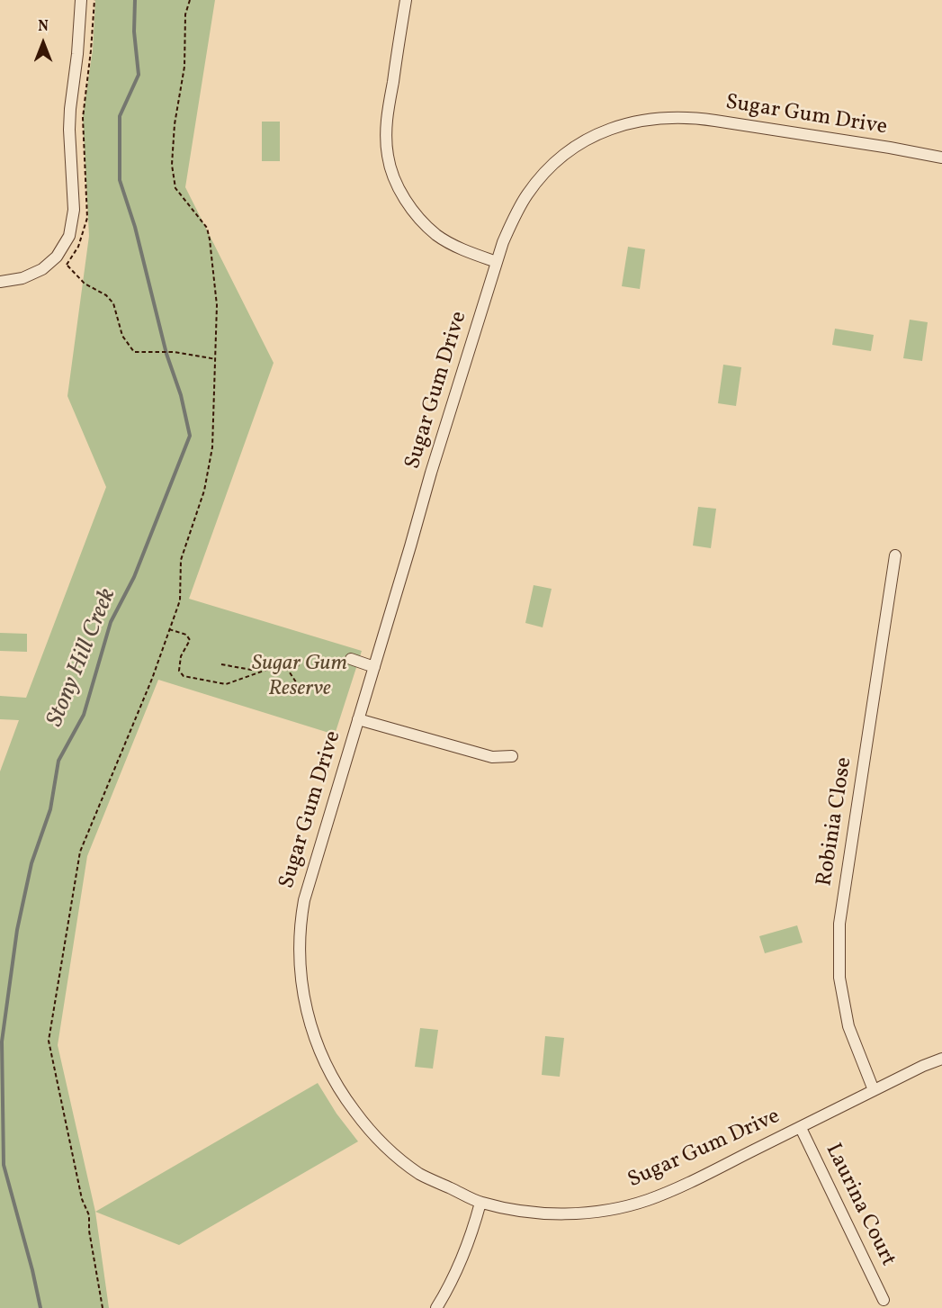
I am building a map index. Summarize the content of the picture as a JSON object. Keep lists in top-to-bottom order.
{
  "streets": {
    "street": ["Sugar Gum Drive", "Robinia Close", "Laurina Court"]
  },
  "crossings": [
    ["Sugar Gum Drive", "Robinia Close"],
    ["Sugar Gum Drive", "Laurina Court"]
  ],
  "water": ["Stony Hill Creek"],
  "parks": ["Sugar Gum Reserve"],
  "north": "top"
}
